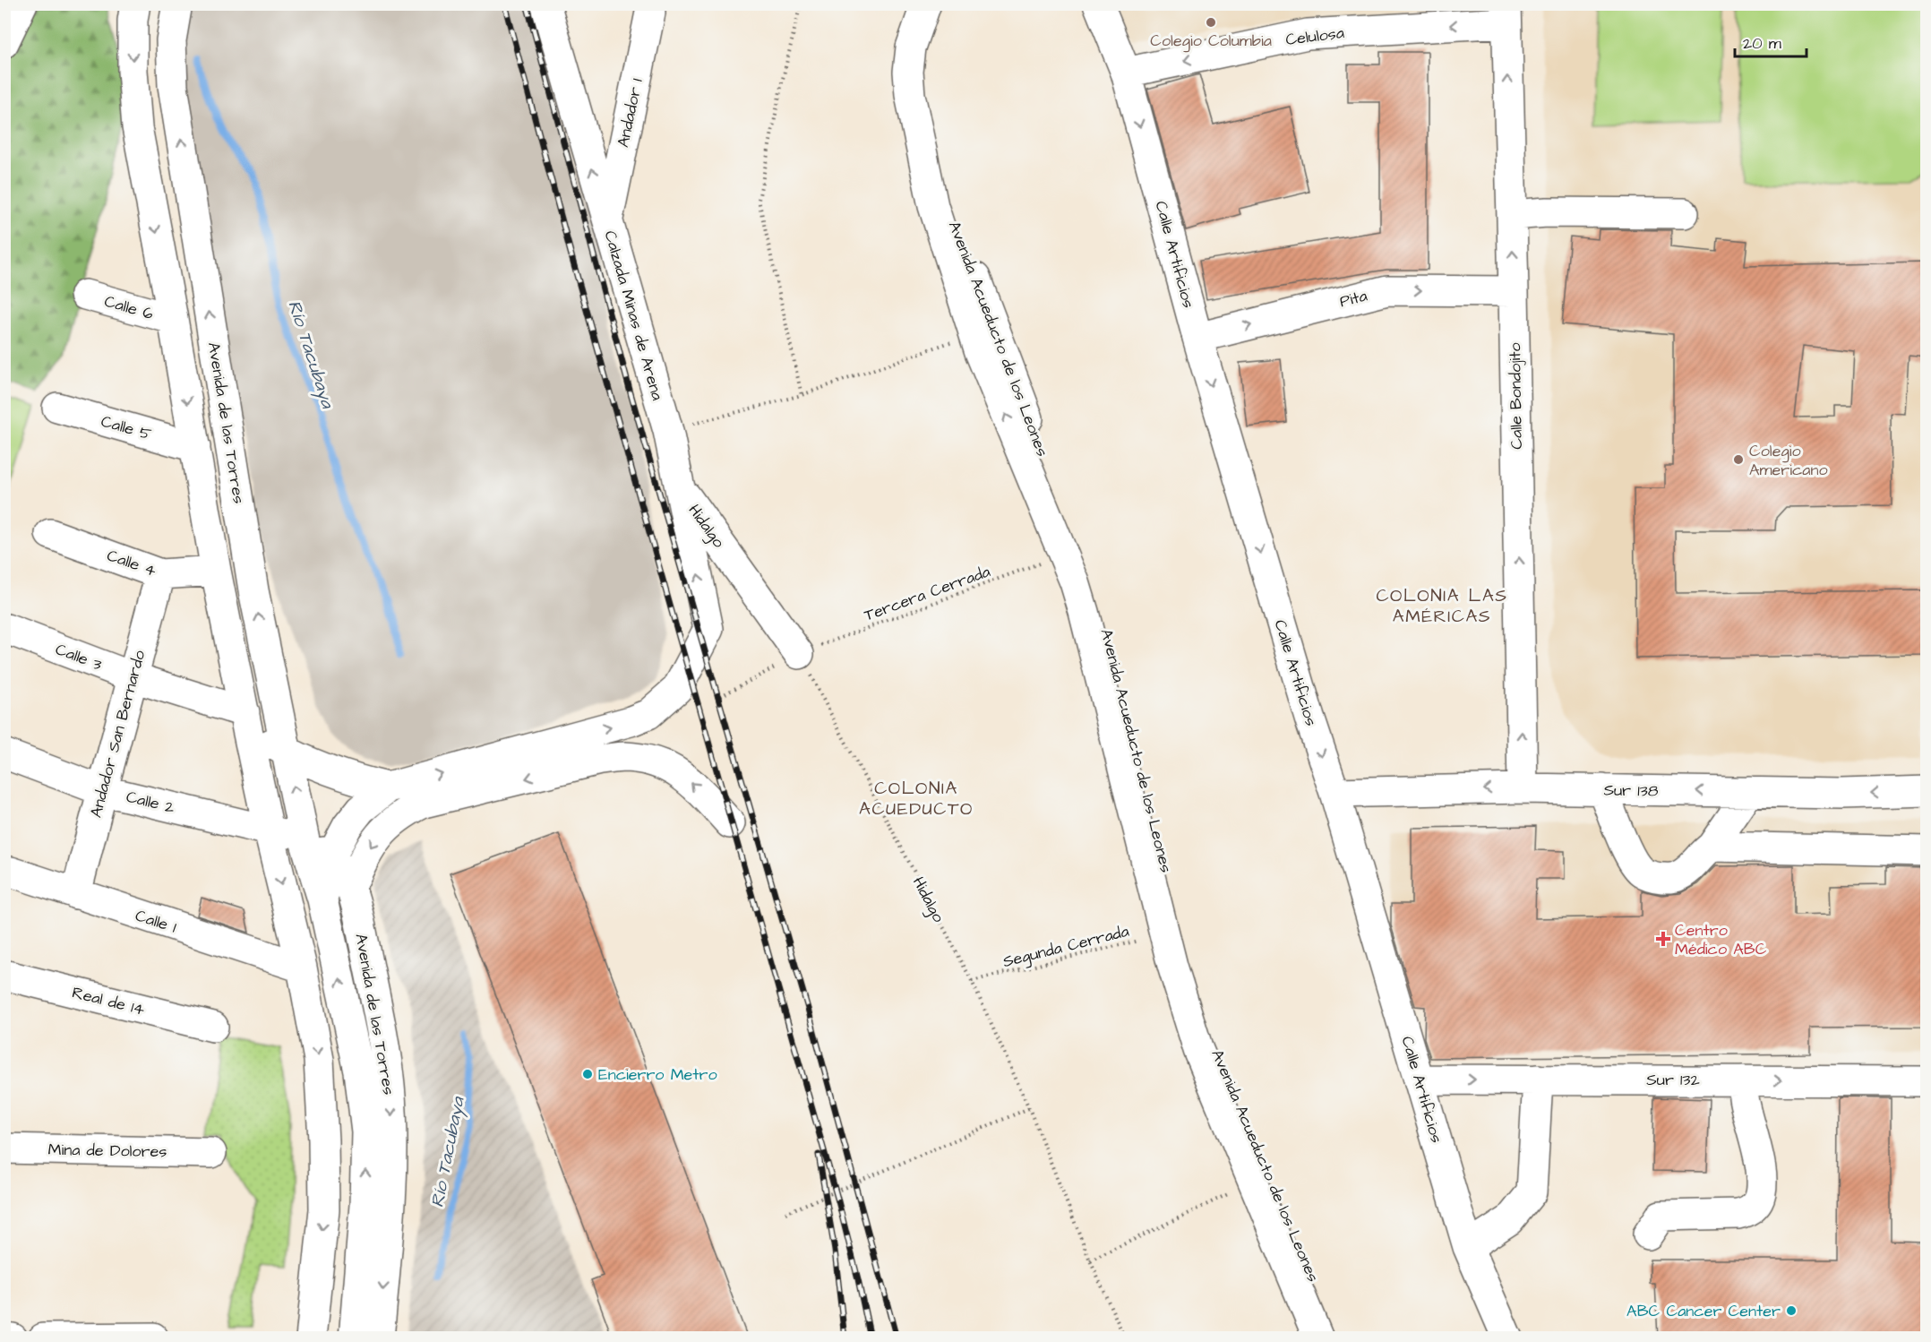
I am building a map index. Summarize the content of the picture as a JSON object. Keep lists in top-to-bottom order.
{
  "streets": {
    "street": [
      "Celulosa",
      "Andador 1",
      "Calle Artificios",
      "Pita",
      "Calle 6",
      "Calzada Minas de Arena",
      "Avenida Acueducto de los Leones",
      "Calle Bondojito",
      "Avenida de las Torres",
      "Calle 5",
      "Hidalgo",
      "Calle 4",
      "Calle 3",
      "Andador San Bernardo",
      "Sur 138",
      "Calle 2",
      "Calle 1",
      "Real de 14",
      "Sur 132",
      "Mina de Dolores"
    ],
    "path": ["Tercera Cerrada", "Segunda Cerrada"]
  },
  "crossings": [
    ["Celulosa", "Calle Artificios"],
    ["Celulosa", "Calle Bondojito"],
    ["Andador 1", "Calzada Minas de Arena"],
    ["Calle Artificios", "Pita"],
    ["Calle Artificios", "Sur 138"],
    ["Calle Artificios", "Sur 132"],
    ["Pita", "Calle Bondojito"],
    ["Calzada Minas de Arena", "Hidalgo"],
    ["Calzada Minas de Arena", "Calle 3"],
    ["Avenida Acueducto de los Leones", "Tercera Cerrada"],
    ["Avenida Acueducto de los Leones", "Segunda Cerrada"],
    ["Calle Bondojito", "Sur 138"],
    ["Avenida de las Torres", "Calle 3"],
    ["Avenida de las Torres", "Calle 2"],
    ["Hidalgo", "Tercera Cerrada"],
    ["Hidalgo", "Segunda Cerrada"],
    ["Calle 4", "Andador San Bernardo"],
    ["Calle 3", "Andador San Bernardo"],
    ["Andador San Bernardo", "Calle 2"],
    ["Andador San Bernardo", "Calle 1"]
  ],
  "one_way": [
    "Celulosa",
    "Calle Artificios",
    "Pita",
    "Calle Bondojito"
  ],
  "districts": ["COLONIA LAS AMÉRICAS", "COLONIA ACUEDUCTO"],
  "water": ["Río Tacubaya"],
  "places": {
    "other": [
      "Colegio Columbia",
      "Colegio Americano",
      "Encierro Metro",
      "ABC Cancer Center"
    ],
    "health": ["Centro Médico ABC"]
  },
  "scale_bar": "20 m"
}
